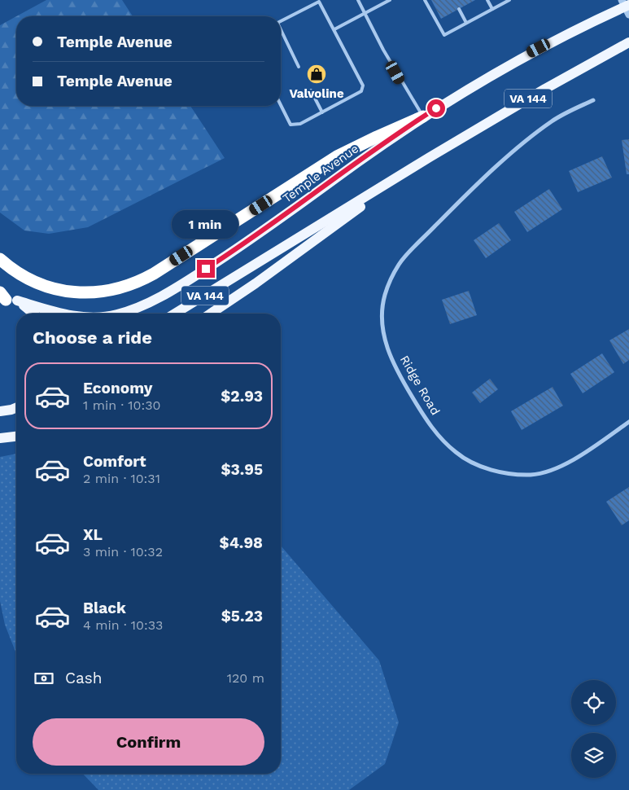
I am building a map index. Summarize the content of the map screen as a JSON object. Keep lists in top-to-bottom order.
{
  "streets": {
    "main road": ["VA 144", "Temple Avenue"],
    "street": ["Ridge Road"]
  },
  "places": {
    "shop": ["Valvoline"]
  },
  "page": {
    "banner": ["Temple Avenue", "Temple Avenue"],
    "bubble": "1 min",
    "heading": "Choose a ride",
    "list": [
      {
        "name": "Economy",
        "note": "1 min · 10:30",
        "value": "$2.93"
      },
      {
        "name": "Comfort",
        "note": "2 min · 10:31",
        "value": "$3.95"
      },
      {
        "name": "XL",
        "note": "3 min · 10:32",
        "value": "$4.98"
      },
      {
        "name": "Black",
        "note": "4 min · 10:33",
        "value": "$5.23"
      }
    ],
    "pay": ["Cash", "120 m"],
    "buttons": "Confirm"
  }
}
